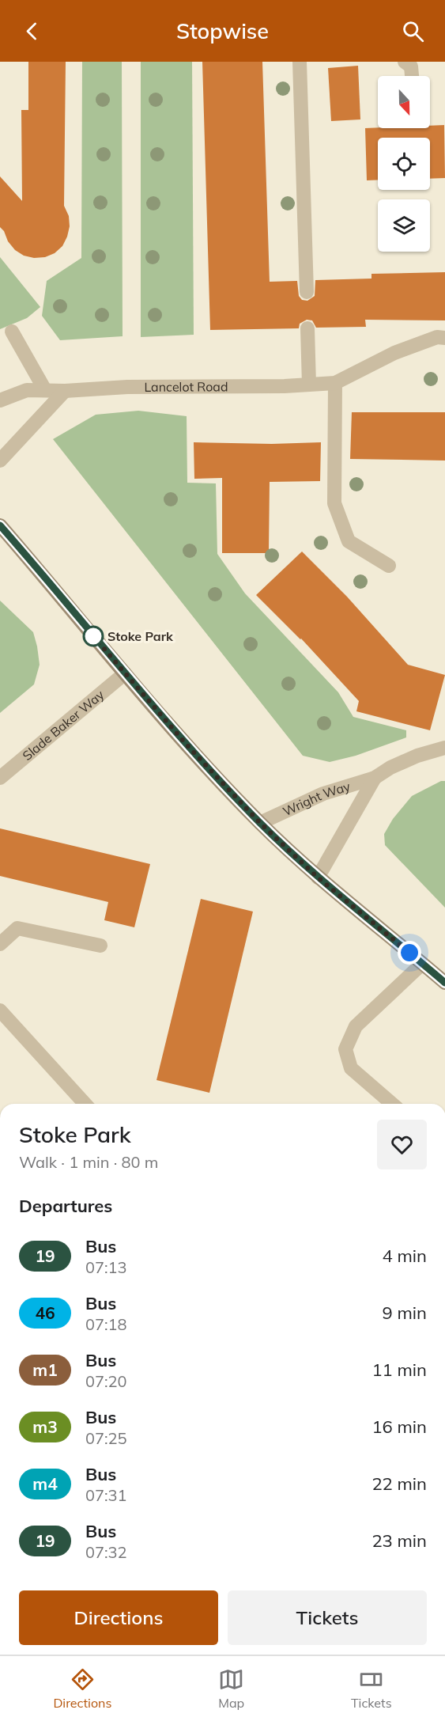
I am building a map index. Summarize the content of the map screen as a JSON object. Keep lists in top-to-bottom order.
{
  "streets": {
    "street": ["Lancelot Road", "Slade Baker Way", "Wright Way"]
  },
  "places": ["Stoke Park"],
  "lines": ["bus line 19"],
  "north": "bottom",
  "page": {
    "header": "Stopwise",
    "heading": [
      ["Stoke Park", "Walk · 1 min · 80 m"],
      "Departures"
    ],
    "list": [
      {
        "mark": "19",
        "name": "Bus",
        "note": "07:13",
        "value": "4 min"
      },
      {
        "mark": "46",
        "name": "Bus",
        "note": "07:18",
        "value": "9 min"
      },
      {
        "mark": "m1",
        "name": "Bus",
        "note": "07:20",
        "value": "11 min"
      },
      {
        "mark": "m3",
        "name": "Bus",
        "note": "07:25",
        "value": "16 min"
      },
      {
        "mark": "m4",
        "name": "Bus",
        "note": "07:31",
        "value": "22 min"
      },
      {
        "mark": "19",
        "name": "Bus",
        "note": "07:32",
        "value": "23 min"
      }
    ],
    "buttons": ["Directions", "Tickets"],
    "tabs": ["Directions", "Map", "Tickets"]
  }
}
